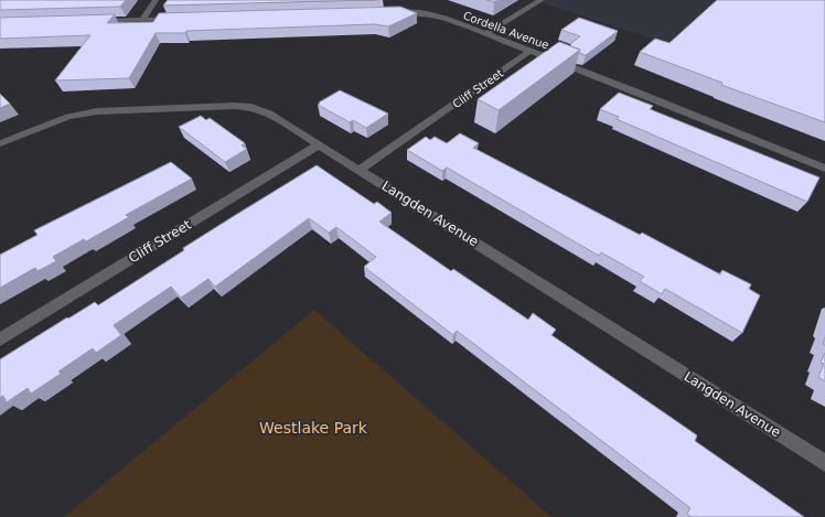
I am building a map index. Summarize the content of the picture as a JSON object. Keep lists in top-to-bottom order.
{
  "streets": {
    "street": ["Cordella Avenue", "Cliff Street", "Langden Avenue"]
  },
  "crossings": [
    ["Cordella Avenue", "Cliff Street"],
    ["Cliff Street", "Langden Avenue"]
  ],
  "parks": ["Westlake Park"]
}
